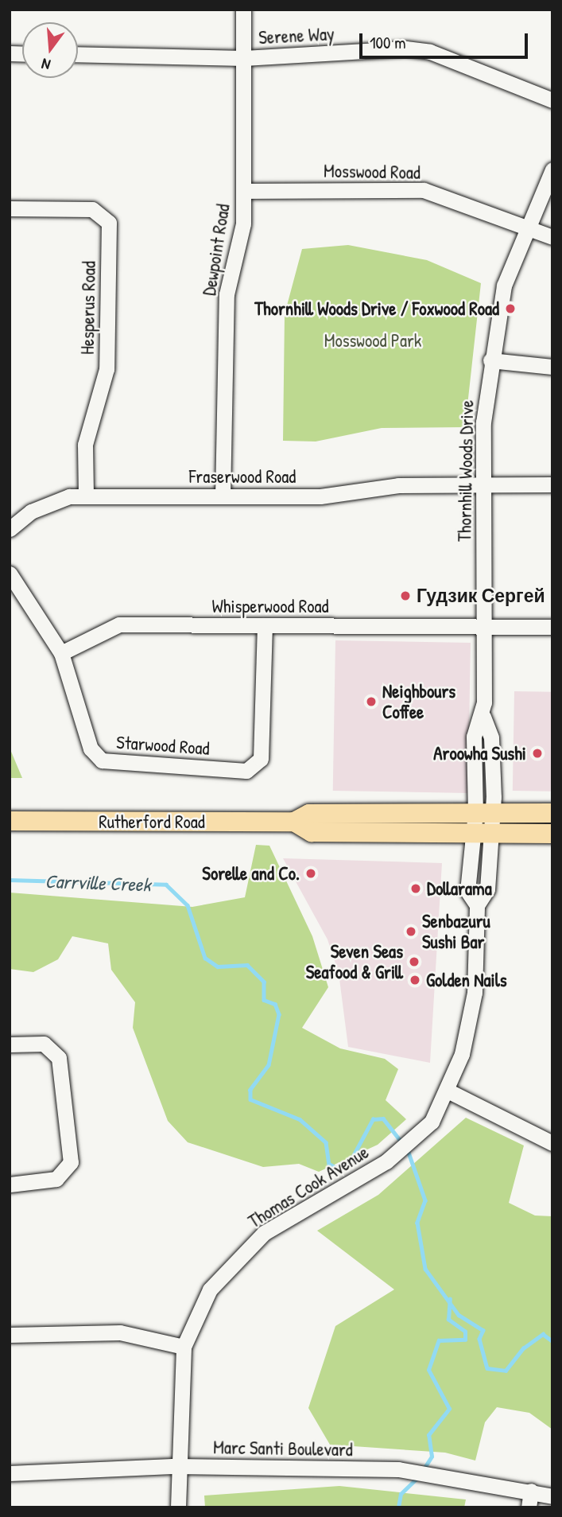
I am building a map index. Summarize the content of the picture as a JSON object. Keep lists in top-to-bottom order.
{
  "streets": {
    "main road": ["Rutherford Road"],
    "street": [
      "Serene Way",
      "Mosswood Road",
      "Dewpoint Road",
      "Hesperus Road",
      "Thornhill Woods Drive",
      "Fraserwood Road",
      "Whisperwood Road",
      "Starwood Road",
      "Thomas Cook Avenue",
      "Marc Santi Boulevard"
    ]
  },
  "crossings": [
    ["Serene Way", "Dewpoint Road"],
    ["Mosswood Road", "Dewpoint Road"],
    ["Mosswood Road", "Thornhill Woods Drive"],
    ["Dewpoint Road", "Fraserwood Road"],
    ["Hesperus Road", "Fraserwood Road"],
    ["Thornhill Woods Drive", "Fraserwood Road"],
    ["Thornhill Woods Drive", "Whisperwood Road"],
    ["Thornhill Woods Drive", "Rutherford Road"],
    ["Thornhill Woods Drive", "Thomas Cook Avenue"],
    ["Whisperwood Road", "Starwood Road"],
    ["Rutherford Road", "Thomas Cook Avenue"],
    ["Thomas Cook Avenue", "Marc Santi Boulevard"]
  ],
  "water": ["Carrville Creek"],
  "parks": ["Mosswood Park"],
  "places": [
    "Thornhill Woods Drive / Foxwood Road",
    "Гудзик Сергей",
    "Neighbours Coffee",
    "Aroowha Sushi",
    "Sorelle and Co.",
    "Dollarama",
    "Senbazuru Sushi Bar",
    "Seven Seas Seafood & Grill",
    "Golden Nails"
  ],
  "scale_bar": "100 m",
  "north": "bottom"
}
